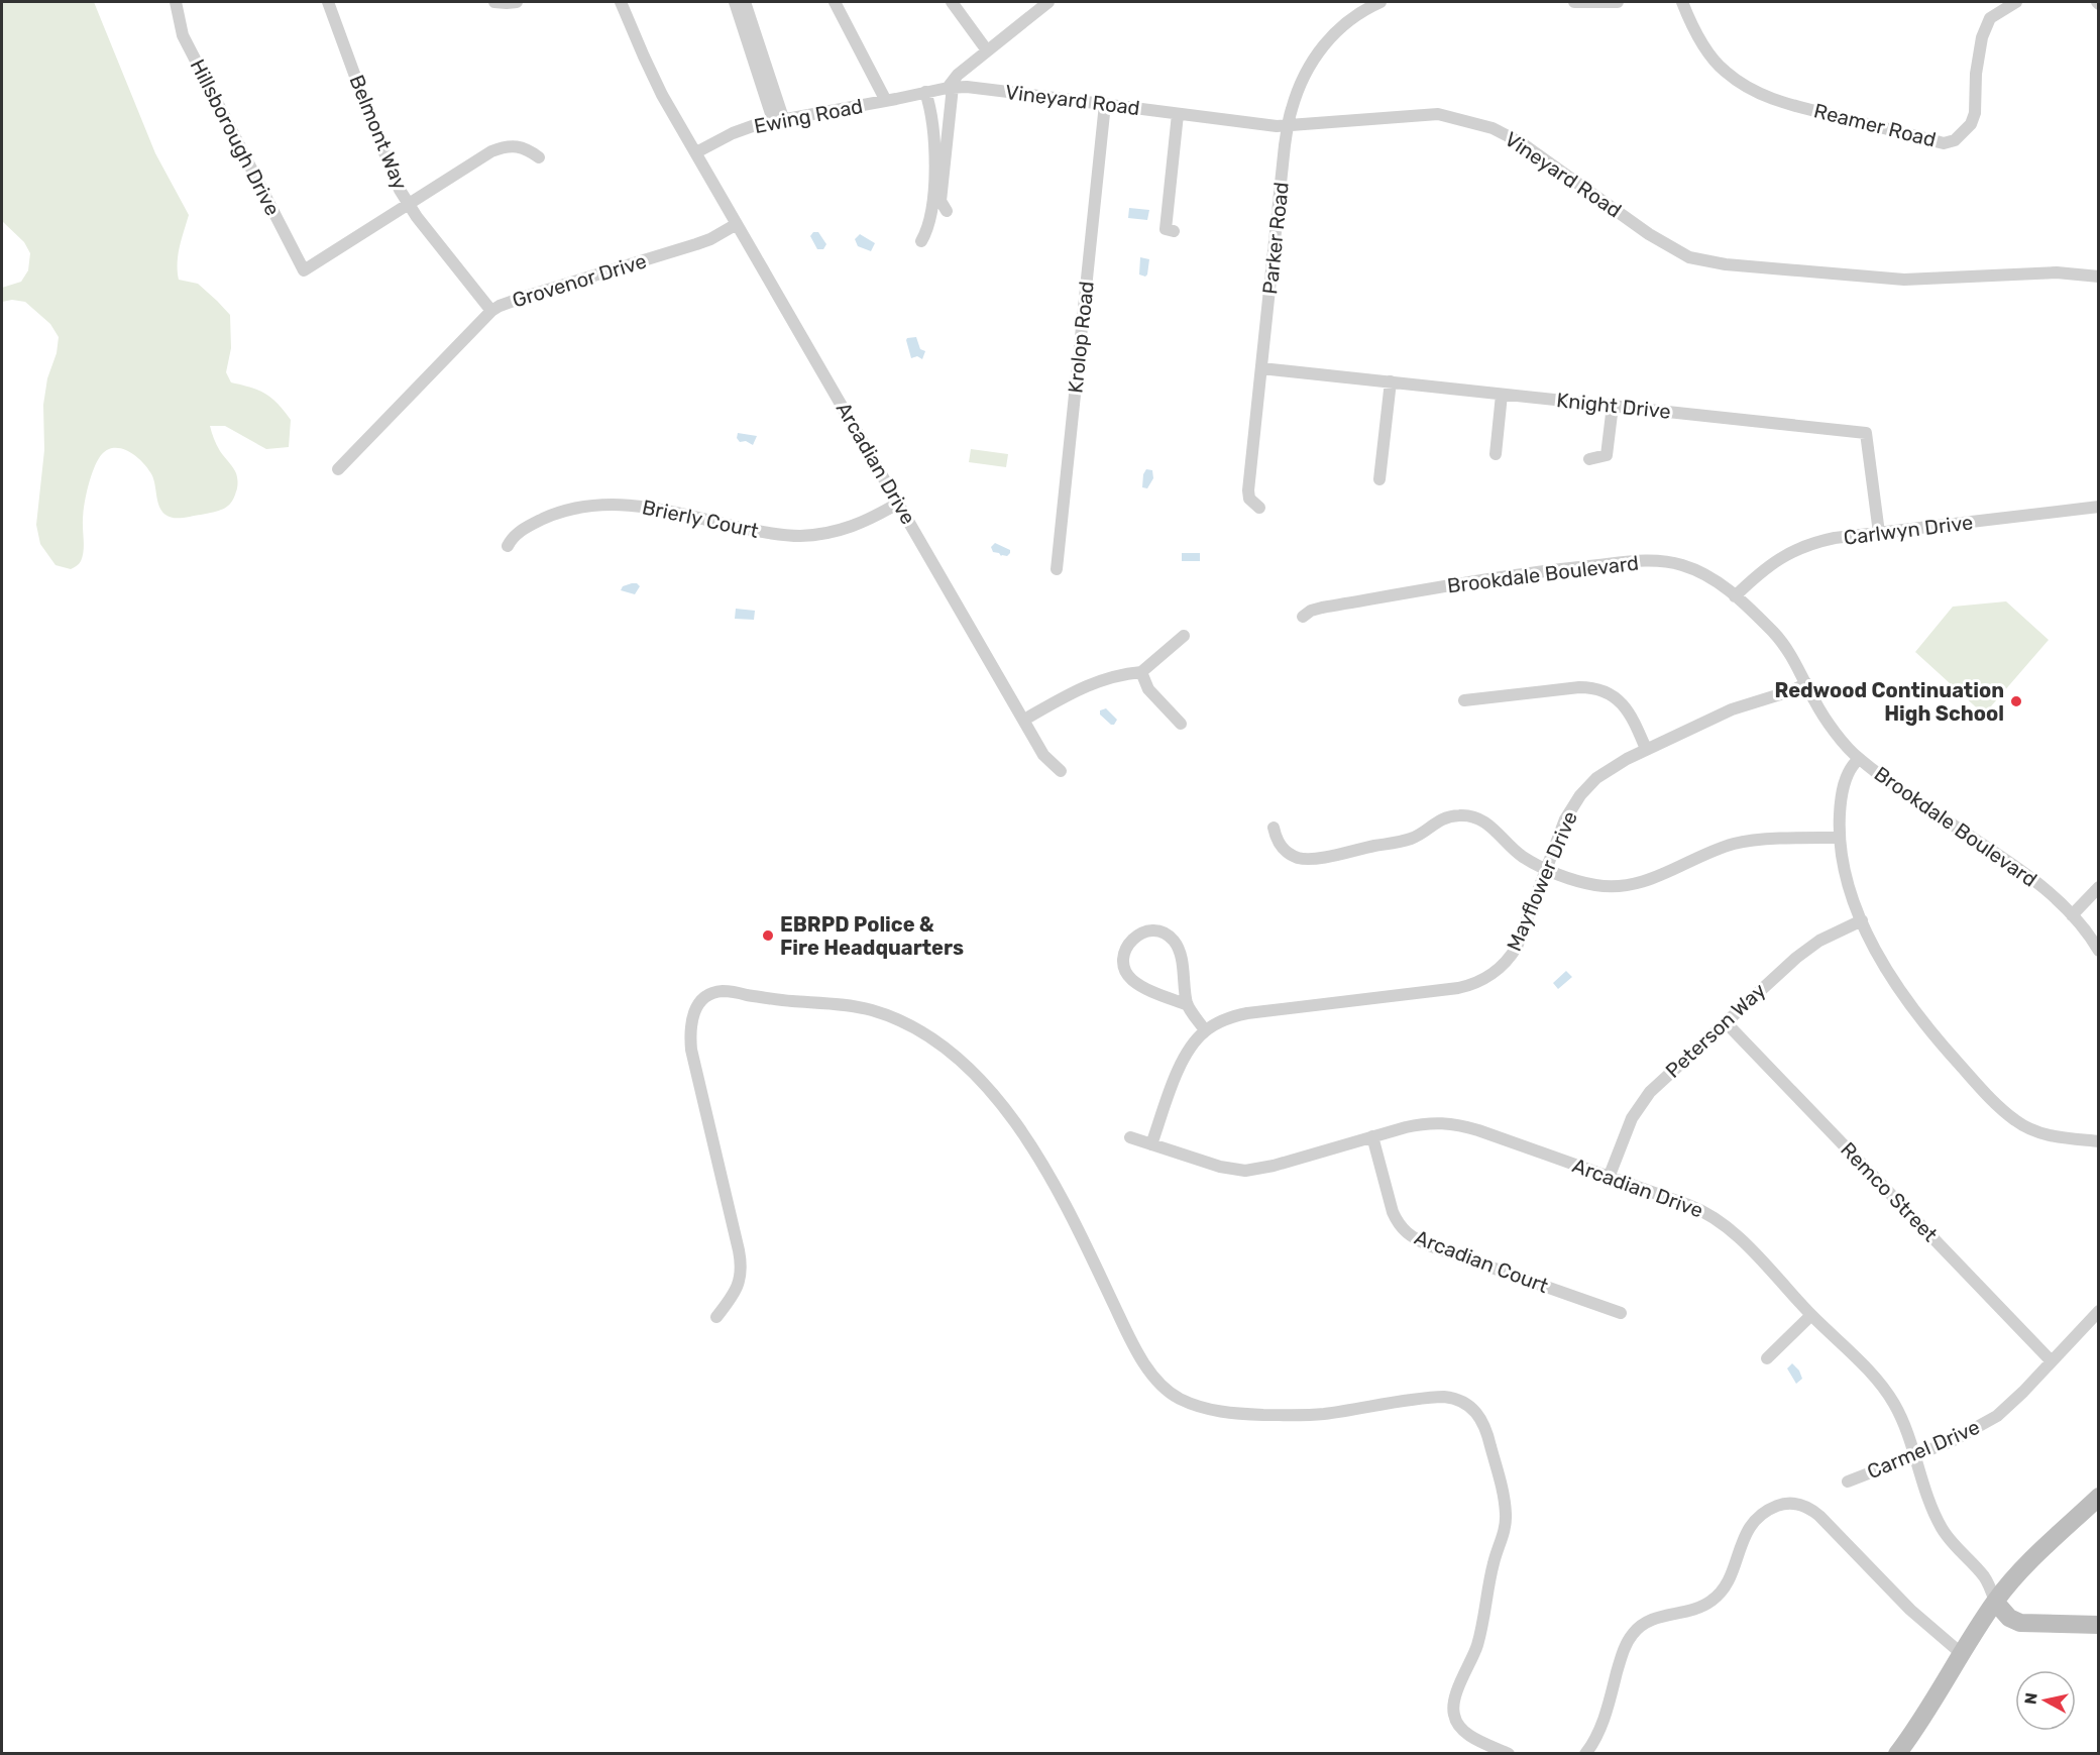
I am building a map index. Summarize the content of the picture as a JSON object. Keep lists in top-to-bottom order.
{
  "streets": {
    "street": [
      "Vineyard Road",
      "Ewing Road",
      "Reamer Road",
      "Belmont Way",
      "Hillsborough Drive",
      "Parker Road",
      "Grovenor Drive",
      "Krolop Road",
      "Knight Drive",
      "Arcadian Drive",
      "Brierly Court",
      "Carlwyn Drive",
      "Brookdale Boulevard",
      "Mayflower Drive",
      "Peterson Way",
      "Remco Street",
      "Arcadian Court",
      "Carmel Drive"
    ]
  },
  "crossings": [
    ["Vineyard Road", "Ewing Road"],
    ["Vineyard Road", "Parker Road"],
    ["Vineyard Road", "Krolop Road"],
    ["Ewing Road", "Arcadian Drive"],
    ["Belmont Way", "Hillsborough Drive"],
    ["Belmont Way", "Grovenor Drive"],
    ["Parker Road", "Knight Drive"],
    ["Grovenor Drive", "Arcadian Drive"],
    ["Knight Drive", "Carlwyn Drive"],
    ["Arcadian Drive", "Brierly Court"],
    ["Arcadian Drive", "Mayflower Drive"],
    ["Arcadian Drive", "Peterson Way"],
    ["Arcadian Drive", "Arcadian Court"],
    ["Arcadian Drive", "Carmel Drive"],
    ["Carlwyn Drive", "Brookdale Boulevard"],
    ["Brookdale Boulevard", "Mayflower Drive"],
    ["Peterson Way", "Remco Street"],
    ["Remco Street", "Carmel Drive"]
  ],
  "places": ["Redwood Continuation High School", "EBRPD Police & Fire Headquarters"],
  "north": "left"
}
